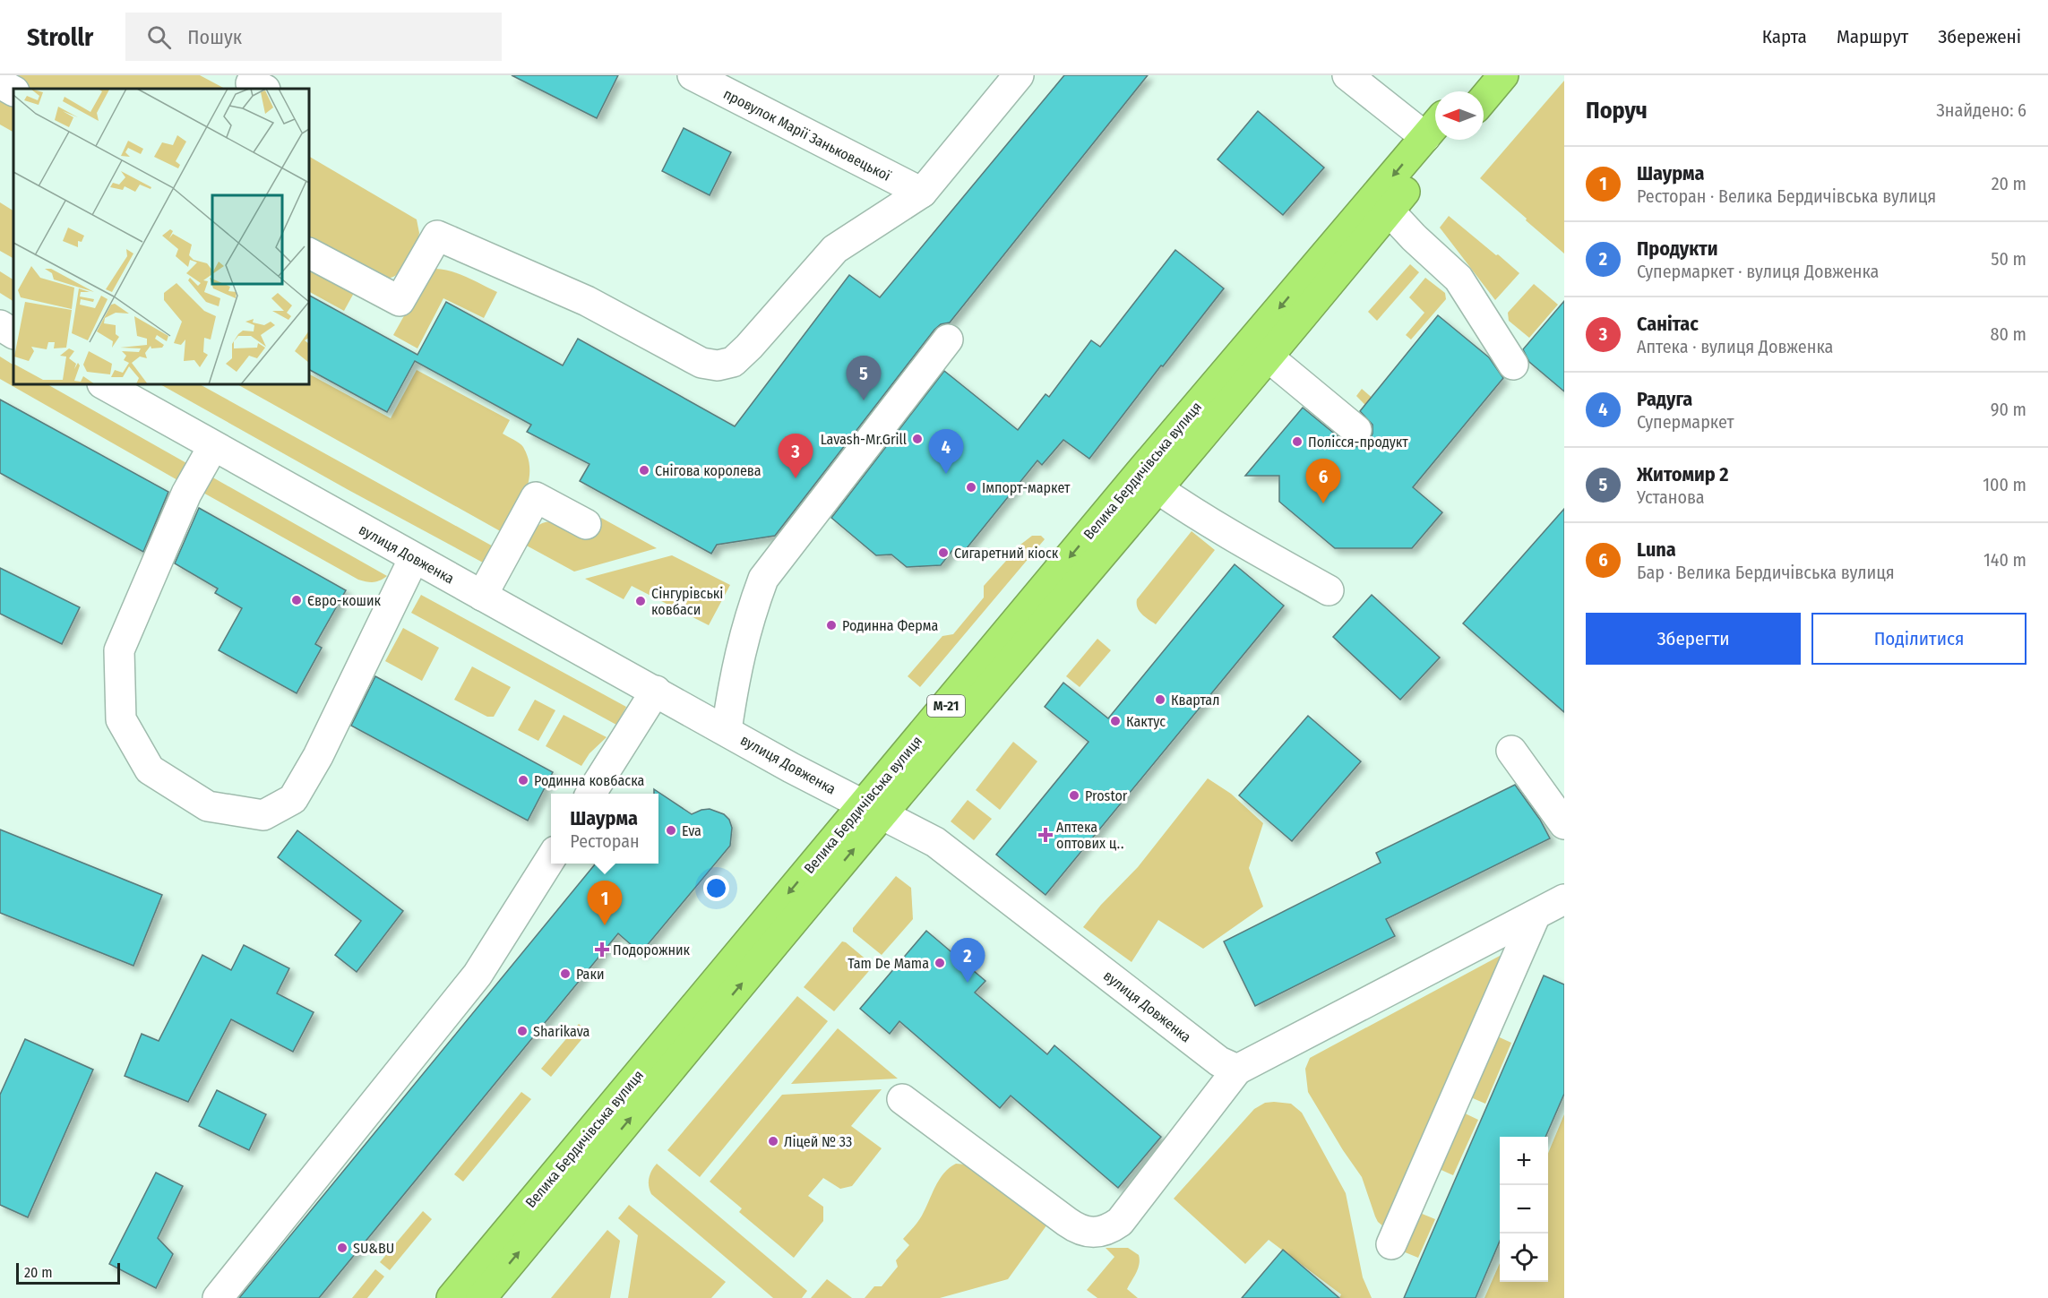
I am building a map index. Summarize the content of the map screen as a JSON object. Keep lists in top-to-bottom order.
{
  "streets": {
    "highway": ["Велика Бердичівська вулиця", "М-21"],
    "street": ["провулок Марії Заньковецької", "вулиця Довженка"]
  },
  "crossings": [
    ["Велика Бердичівська вулиця", "вулиця Довженка"]
  ],
  "places": {
    "other": [
      "Lavash-Mr.Grill",
      "Полісся-продукт",
      "Снігова королева",
      "Імпорт-маркет",
      "Сигаретний кіоск",
      "Євро-кошик",
      "Сінгурівські ковбаси",
      "Родинна Ферма",
      "Квартал",
      "Кактус",
      "Родинна ковбаска",
      "Prostor",
      "Eva",
      "Tam De Mama",
      "Раки",
      "Sharikava",
      "Ліцей № 33",
      "SU&BU"
    ],
    "health": ["Аптека оптових ц‥", "Подорожник"]
  },
  "scale_bar": "20 m",
  "north": "left",
  "page": {
    "header": "Strollr",
    "search": "Пошук",
    "nav": ["Карта", "Маршрут", "Збережені"],
    "heading": ["Поруч", "Знайдено: 6"],
    "list": [
      {
        "mark": "1",
        "name": "Шаурма",
        "note": "Ресторан · Велика Бердичівська вулиця",
        "value": "20 m"
      },
      {
        "mark": "2",
        "name": "Продукти",
        "note": "Супермаркет · вулиця Довженка",
        "value": "50 m"
      },
      {
        "mark": "3",
        "name": "Санітас",
        "note": "Аптека · вулиця Довженка",
        "value": "80 m"
      },
      {
        "mark": "4",
        "name": "Радуга",
        "note": "Супермаркет",
        "value": "90 m"
      },
      {
        "mark": "5",
        "name": "Житомир 2",
        "note": "Установа",
        "value": "100 m"
      },
      {
        "mark": "6",
        "name": "Luna",
        "note": "Бар · Велика Бердичівська вулиця",
        "value": "140 m"
      }
    ],
    "pins": [
      "5",
      "4",
      "3",
      "6",
      "1",
      "2"
    ],
    "buttons": ["Зберегти", "Поділитися"],
    "popup": ["Шаурма", "Ресторан"],
    "map_buttons": ["+", "−"],
    "scale": "20 m"
  }
}
